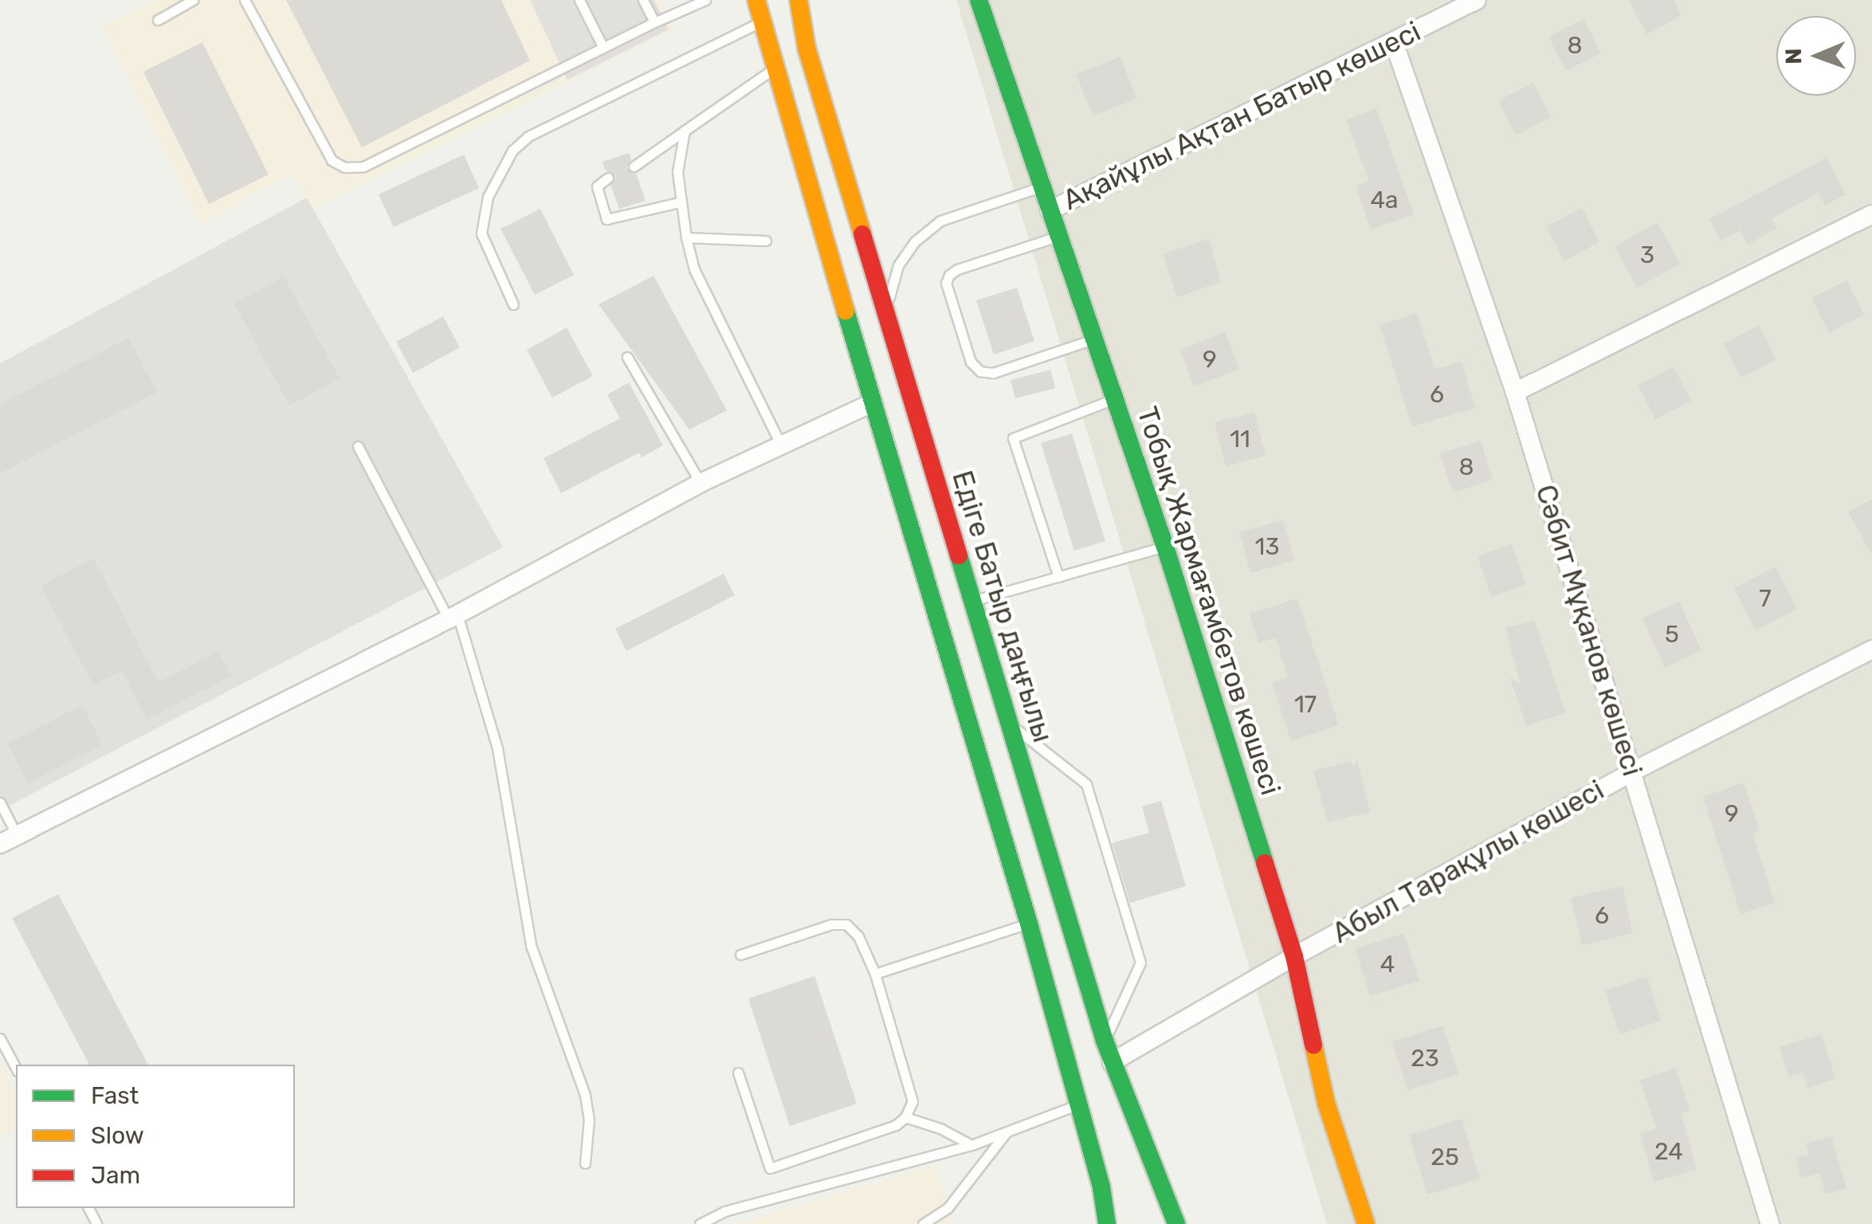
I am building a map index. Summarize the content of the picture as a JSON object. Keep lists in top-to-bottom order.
{
  "streets": {
    "main road": ["Тобық Жармағамбетов көшесі", "Едіге Батыр даңғылы"],
    "street": ["Ақайұлы Ақтан Батыр көшесі", "Сәбит Мұқанов көшесі", "Абыл Тарақұлы көшесі"]
  },
  "crossings": [
    ["Ақайұлы Ақтан Батыр көшесі", "Тобық Жармағамбетов көшесі"],
    ["Ақайұлы Ақтан Батыр көшесі", "Сәбит Мұқанов көшесі"],
    ["Тобық Жармағамбетов көшесі", "Абыл Тарақұлы көшесі"],
    ["Едіге Батыр даңғылы", "Абыл Тарақұлы көшесі"],
    ["Сәбит Мұқанов көшесі", "Абыл Тарақұлы көшесі"]
  ],
  "house_numbers": [
    "8",
    "4а",
    "3",
    "9",
    "6",
    "11",
    "8",
    "13",
    "7",
    "5",
    "17",
    "9",
    "6",
    "4",
    "23",
    "24",
    "25"
  ],
  "legend": ["Fast", "Slow", "Jam"],
  "north": "left"
}
